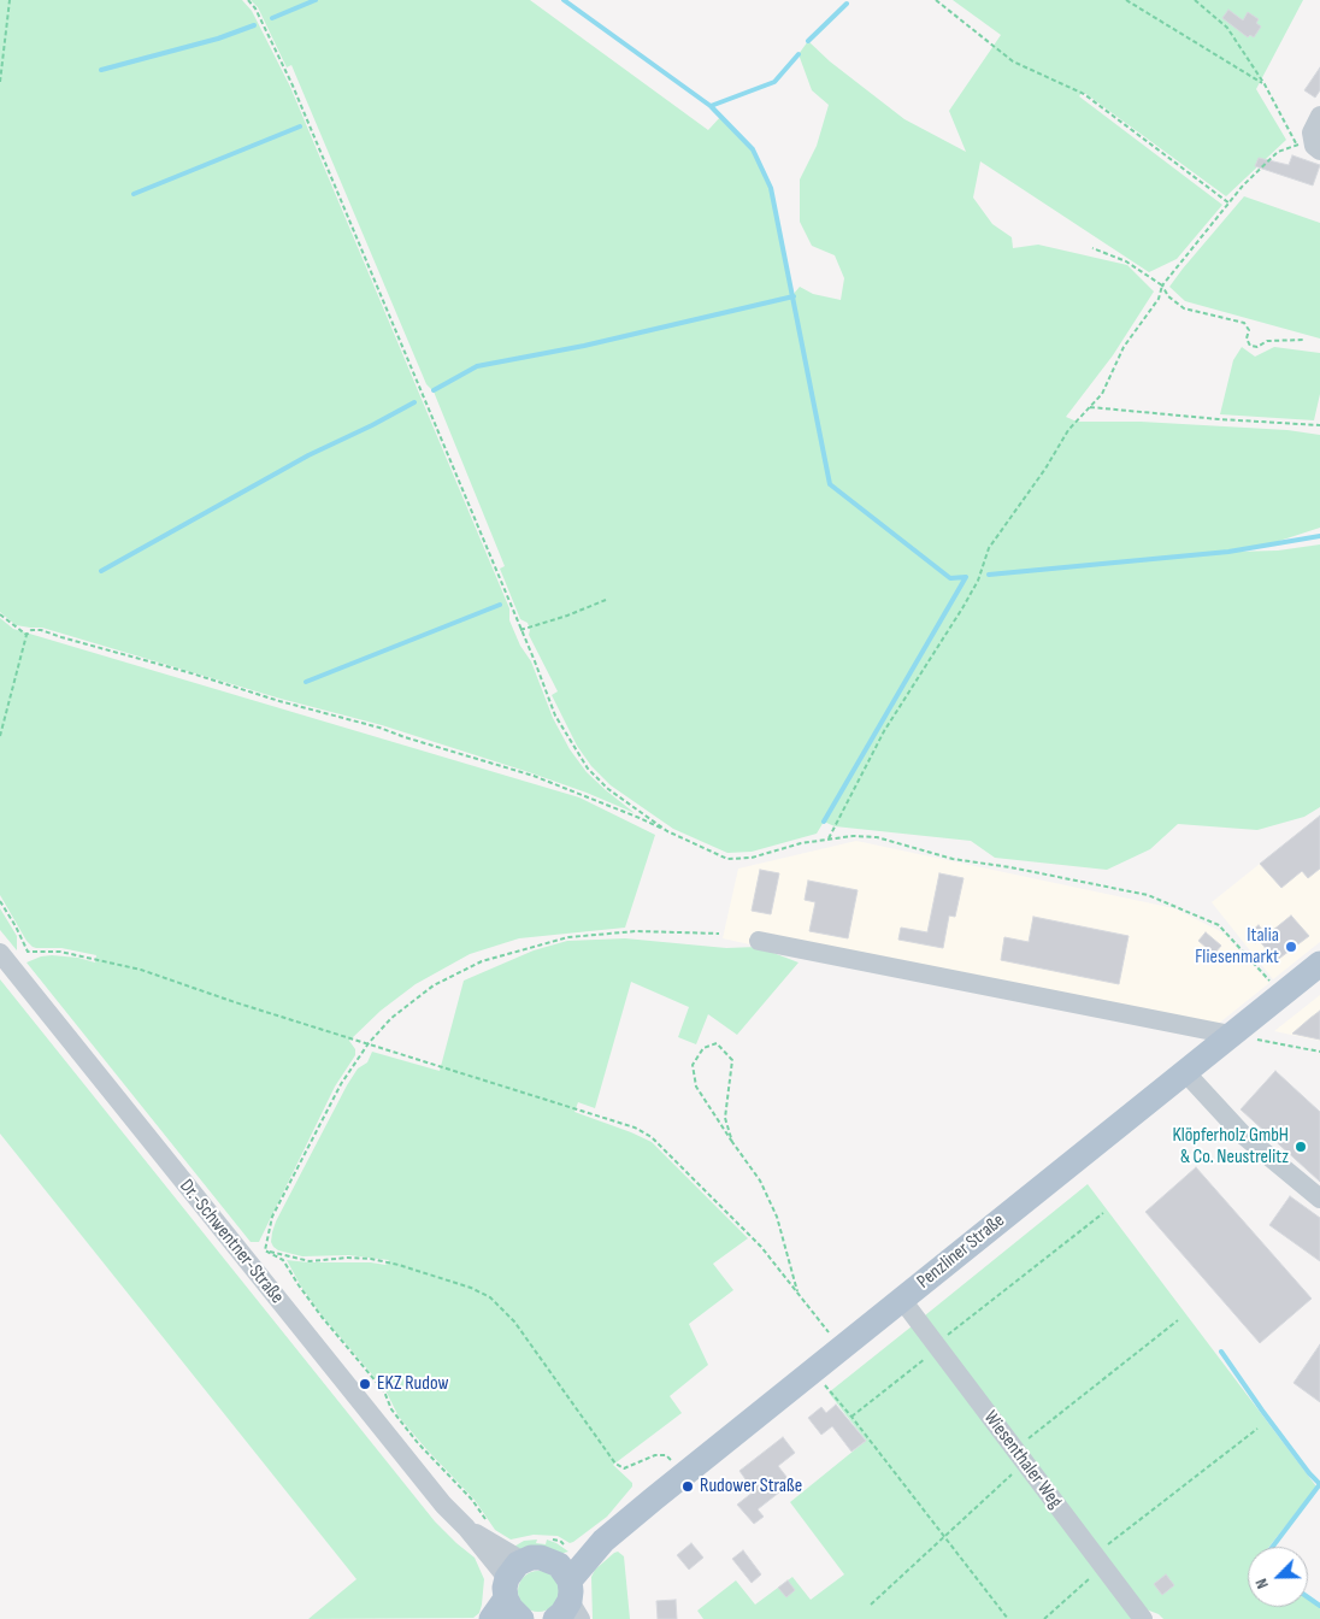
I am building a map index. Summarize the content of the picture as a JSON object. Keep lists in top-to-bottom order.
{
  "streets": {
    "main road": ["Penzliner Straße"],
    "street": ["Dr.-Schwentner-Straße", "Wiesenthaler Weg"]
  },
  "crossings": [
    ["Penzliner Straße", "Wiesenthaler Weg"]
  ],
  "places": [
    "Italia Fliesenmarkt",
    "Klöpferholz GmbH & Co. Neustrelitz",
    "EKZ Rudow",
    "Rudower Straße"
  ],
  "north": "bottom left"
}
